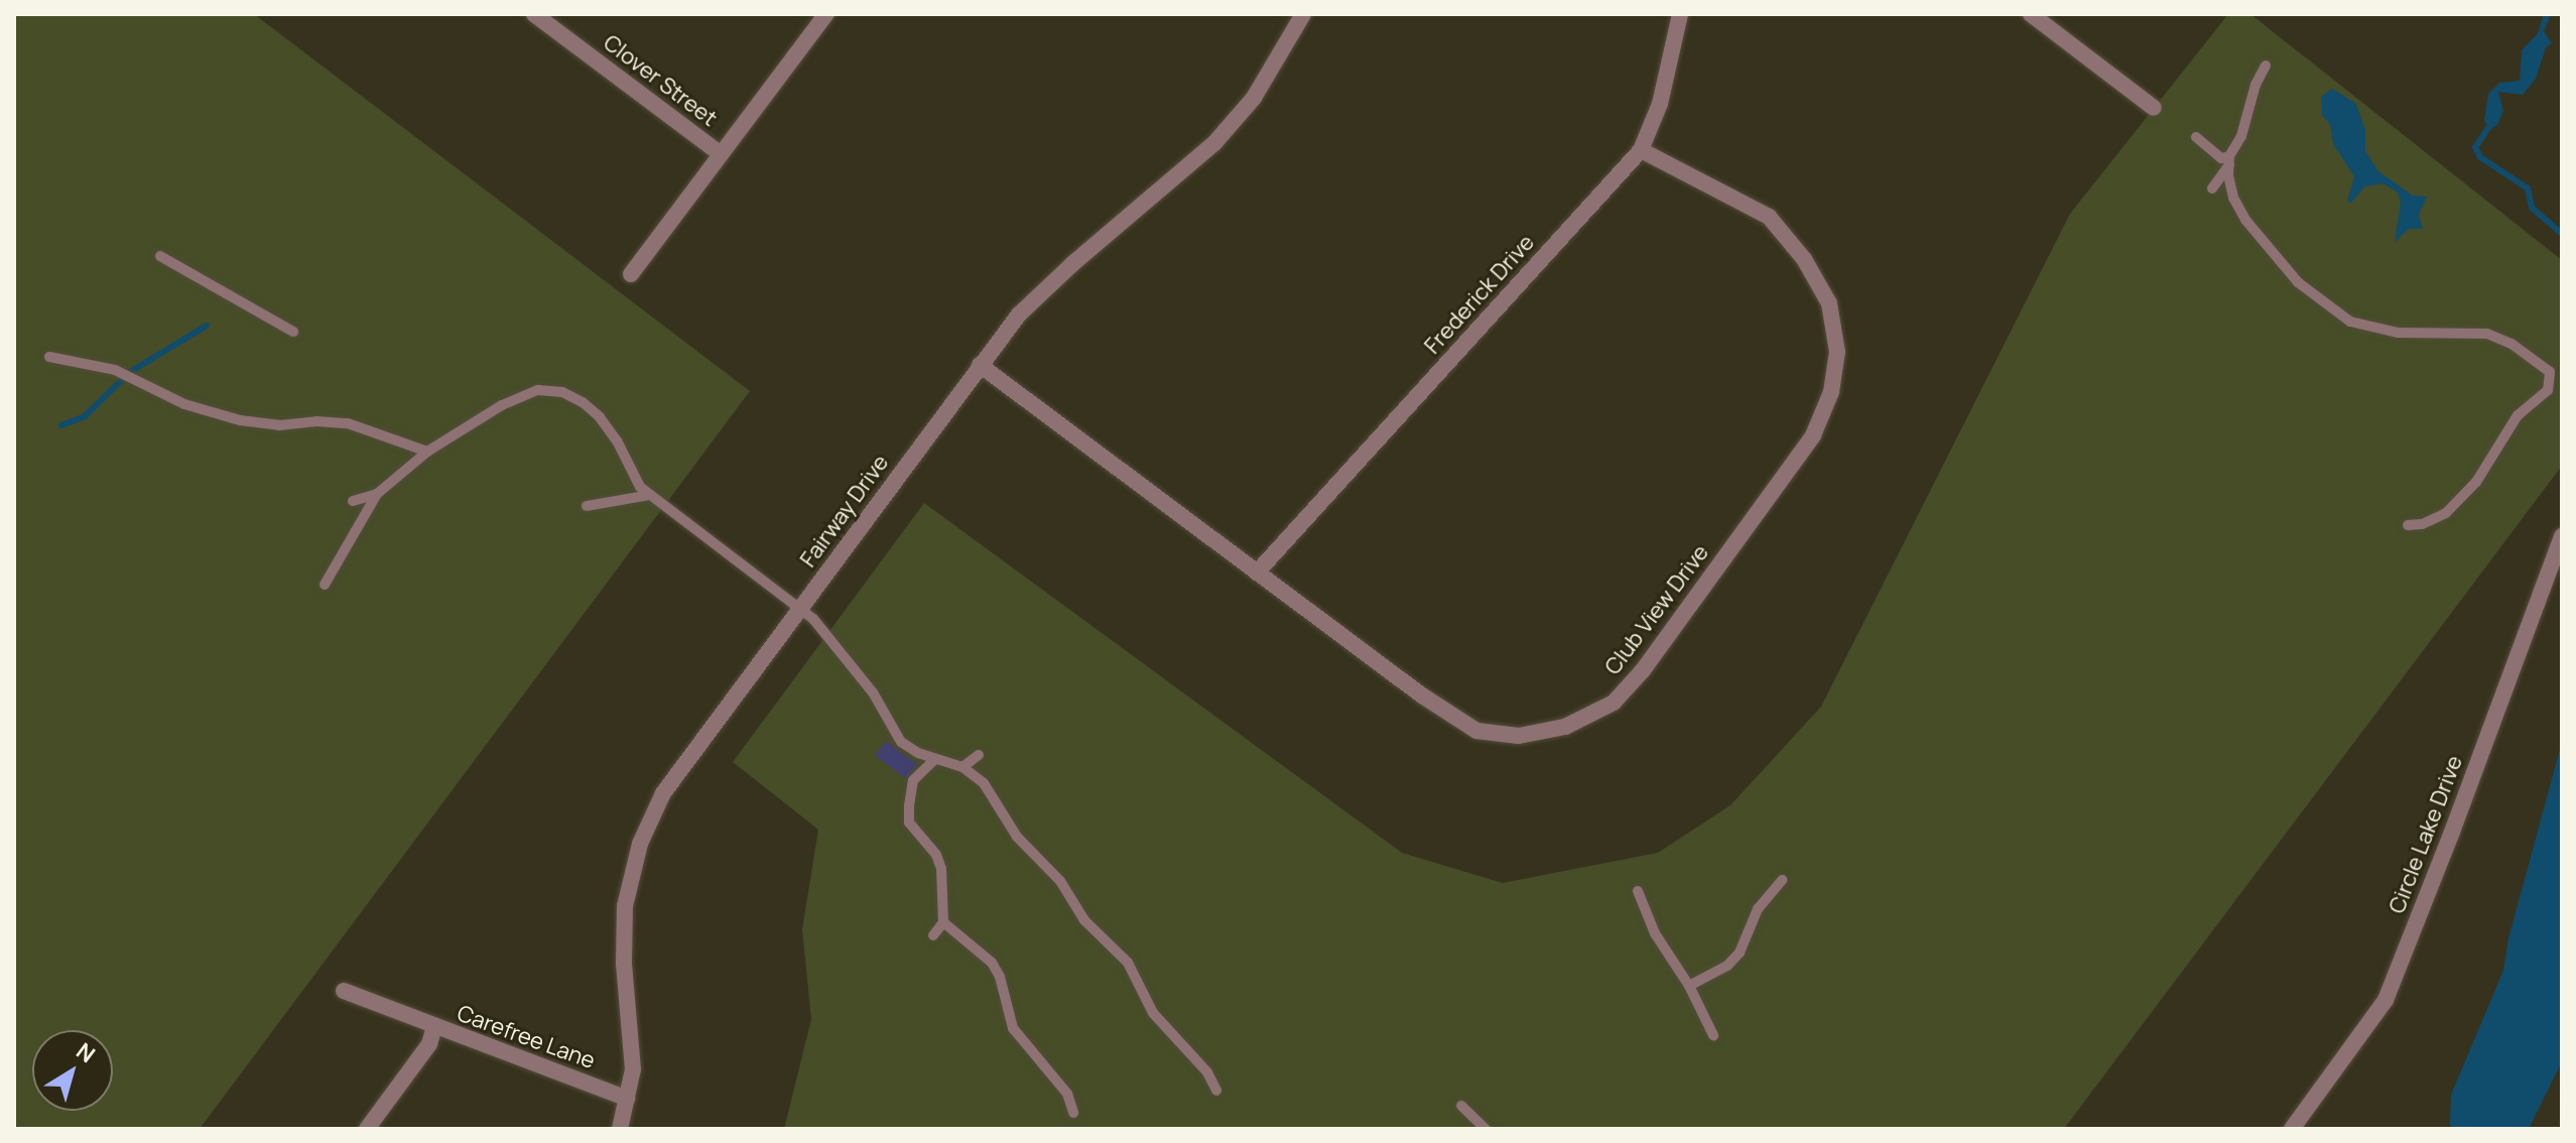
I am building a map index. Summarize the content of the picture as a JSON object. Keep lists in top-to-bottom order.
{
  "streets": {
    "street": [
      "Clover Street",
      "Frederick Drive",
      "Fairway Drive",
      "Club View Drive",
      "Circle Lake Drive",
      "Carefree Lane"
    ]
  },
  "crossings": [
    ["Frederick Drive", "Club View Drive"],
    ["Fairway Drive", "Club View Drive"],
    ["Fairway Drive", "Carefree Lane"]
  ],
  "north": "top right"
}
